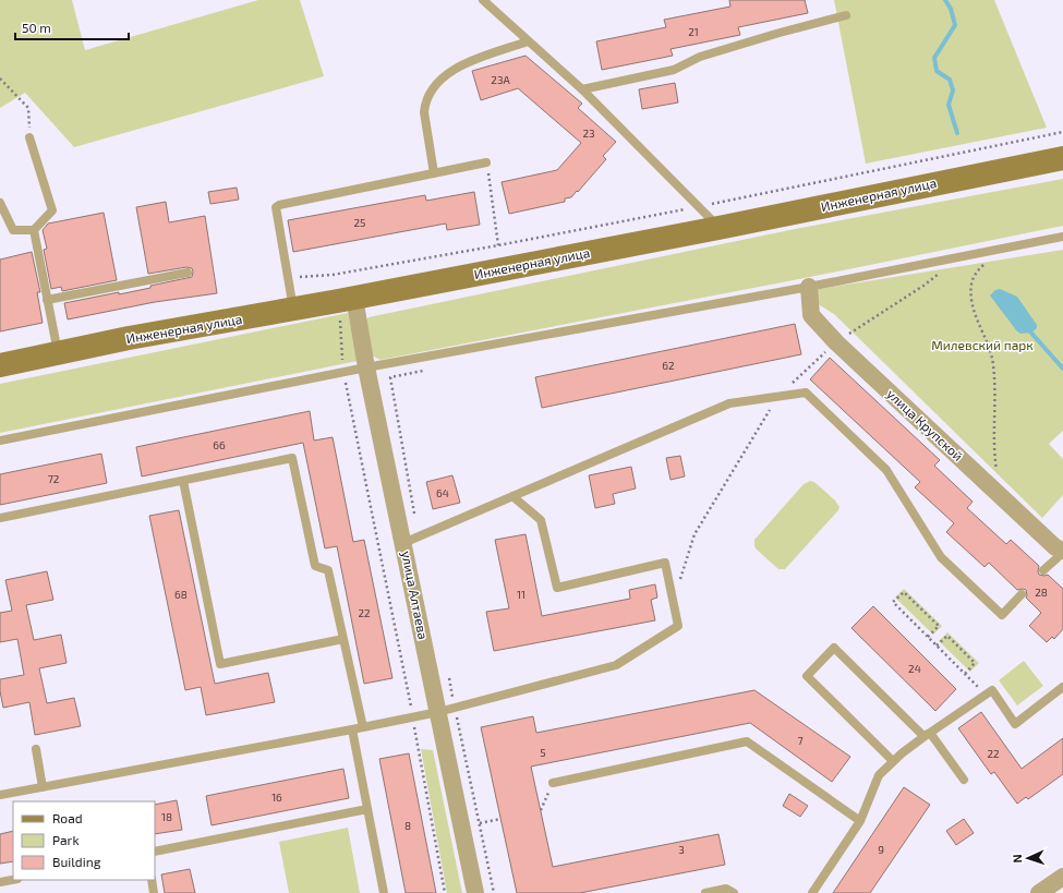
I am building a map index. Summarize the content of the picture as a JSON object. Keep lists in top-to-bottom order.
{
  "streets": {
    "main road": ["Инженерная улица"],
    "street": ["улица Крупской", "улица Алтаева"]
  },
  "crossings": [
    ["Инженерная улица", "улица Алтаева"]
  ],
  "parks": ["Милевский парк"],
  "house_numbers": [
    "21",
    "23А",
    "23",
    "25",
    "62",
    "66",
    "72",
    "64",
    "28",
    "68",
    "11",
    "22",
    "24",
    "7",
    "5",
    "22",
    "16",
    "18",
    "8",
    "3",
    "9"
  ],
  "legend": ["Road", "Park", "Building"],
  "scale_bar": "50 m",
  "north": "left"
}
